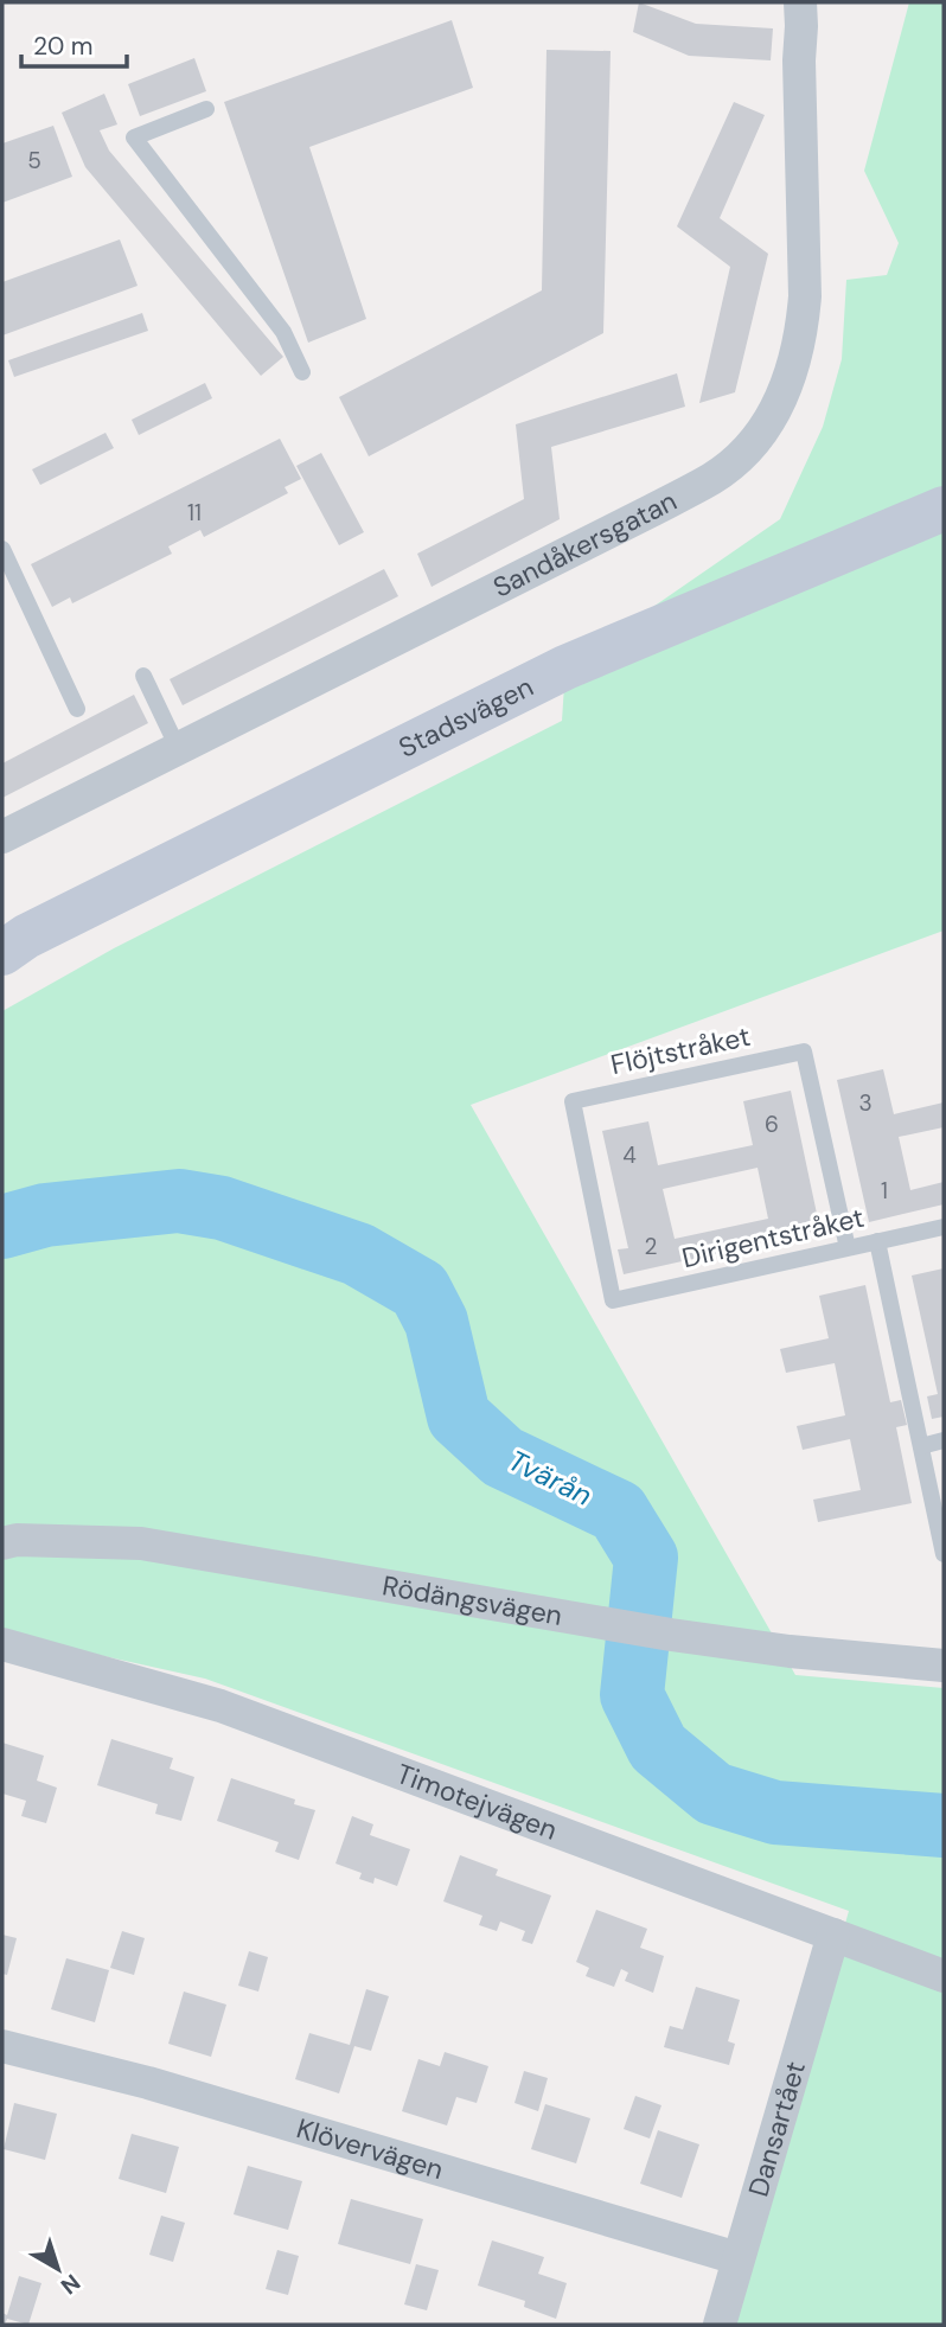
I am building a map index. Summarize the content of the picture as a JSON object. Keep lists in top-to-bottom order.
{
  "streets": {
    "main road": ["Stadsvägen"],
    "street": [
      "Sandåkersgatan",
      "Rödängsvägen",
      "Timotejvägen",
      "Dansartået",
      "Klövervägen"
    ],
    "lane": ["Flöjtstråket", "Dirigentstråket"]
  },
  "crossings": [
    ["Flöjtstråket", "Dirigentstråket"],
    ["Timotejvägen", "Dansartået"],
    ["Dansartået", "Klövervägen"]
  ],
  "water": ["Tvärån"],
  "house_numbers": [
    "5",
    "11",
    "3",
    "6",
    "4",
    "1",
    "2"
  ],
  "scale_bar": "20 m",
  "north": "bottom right"
}
